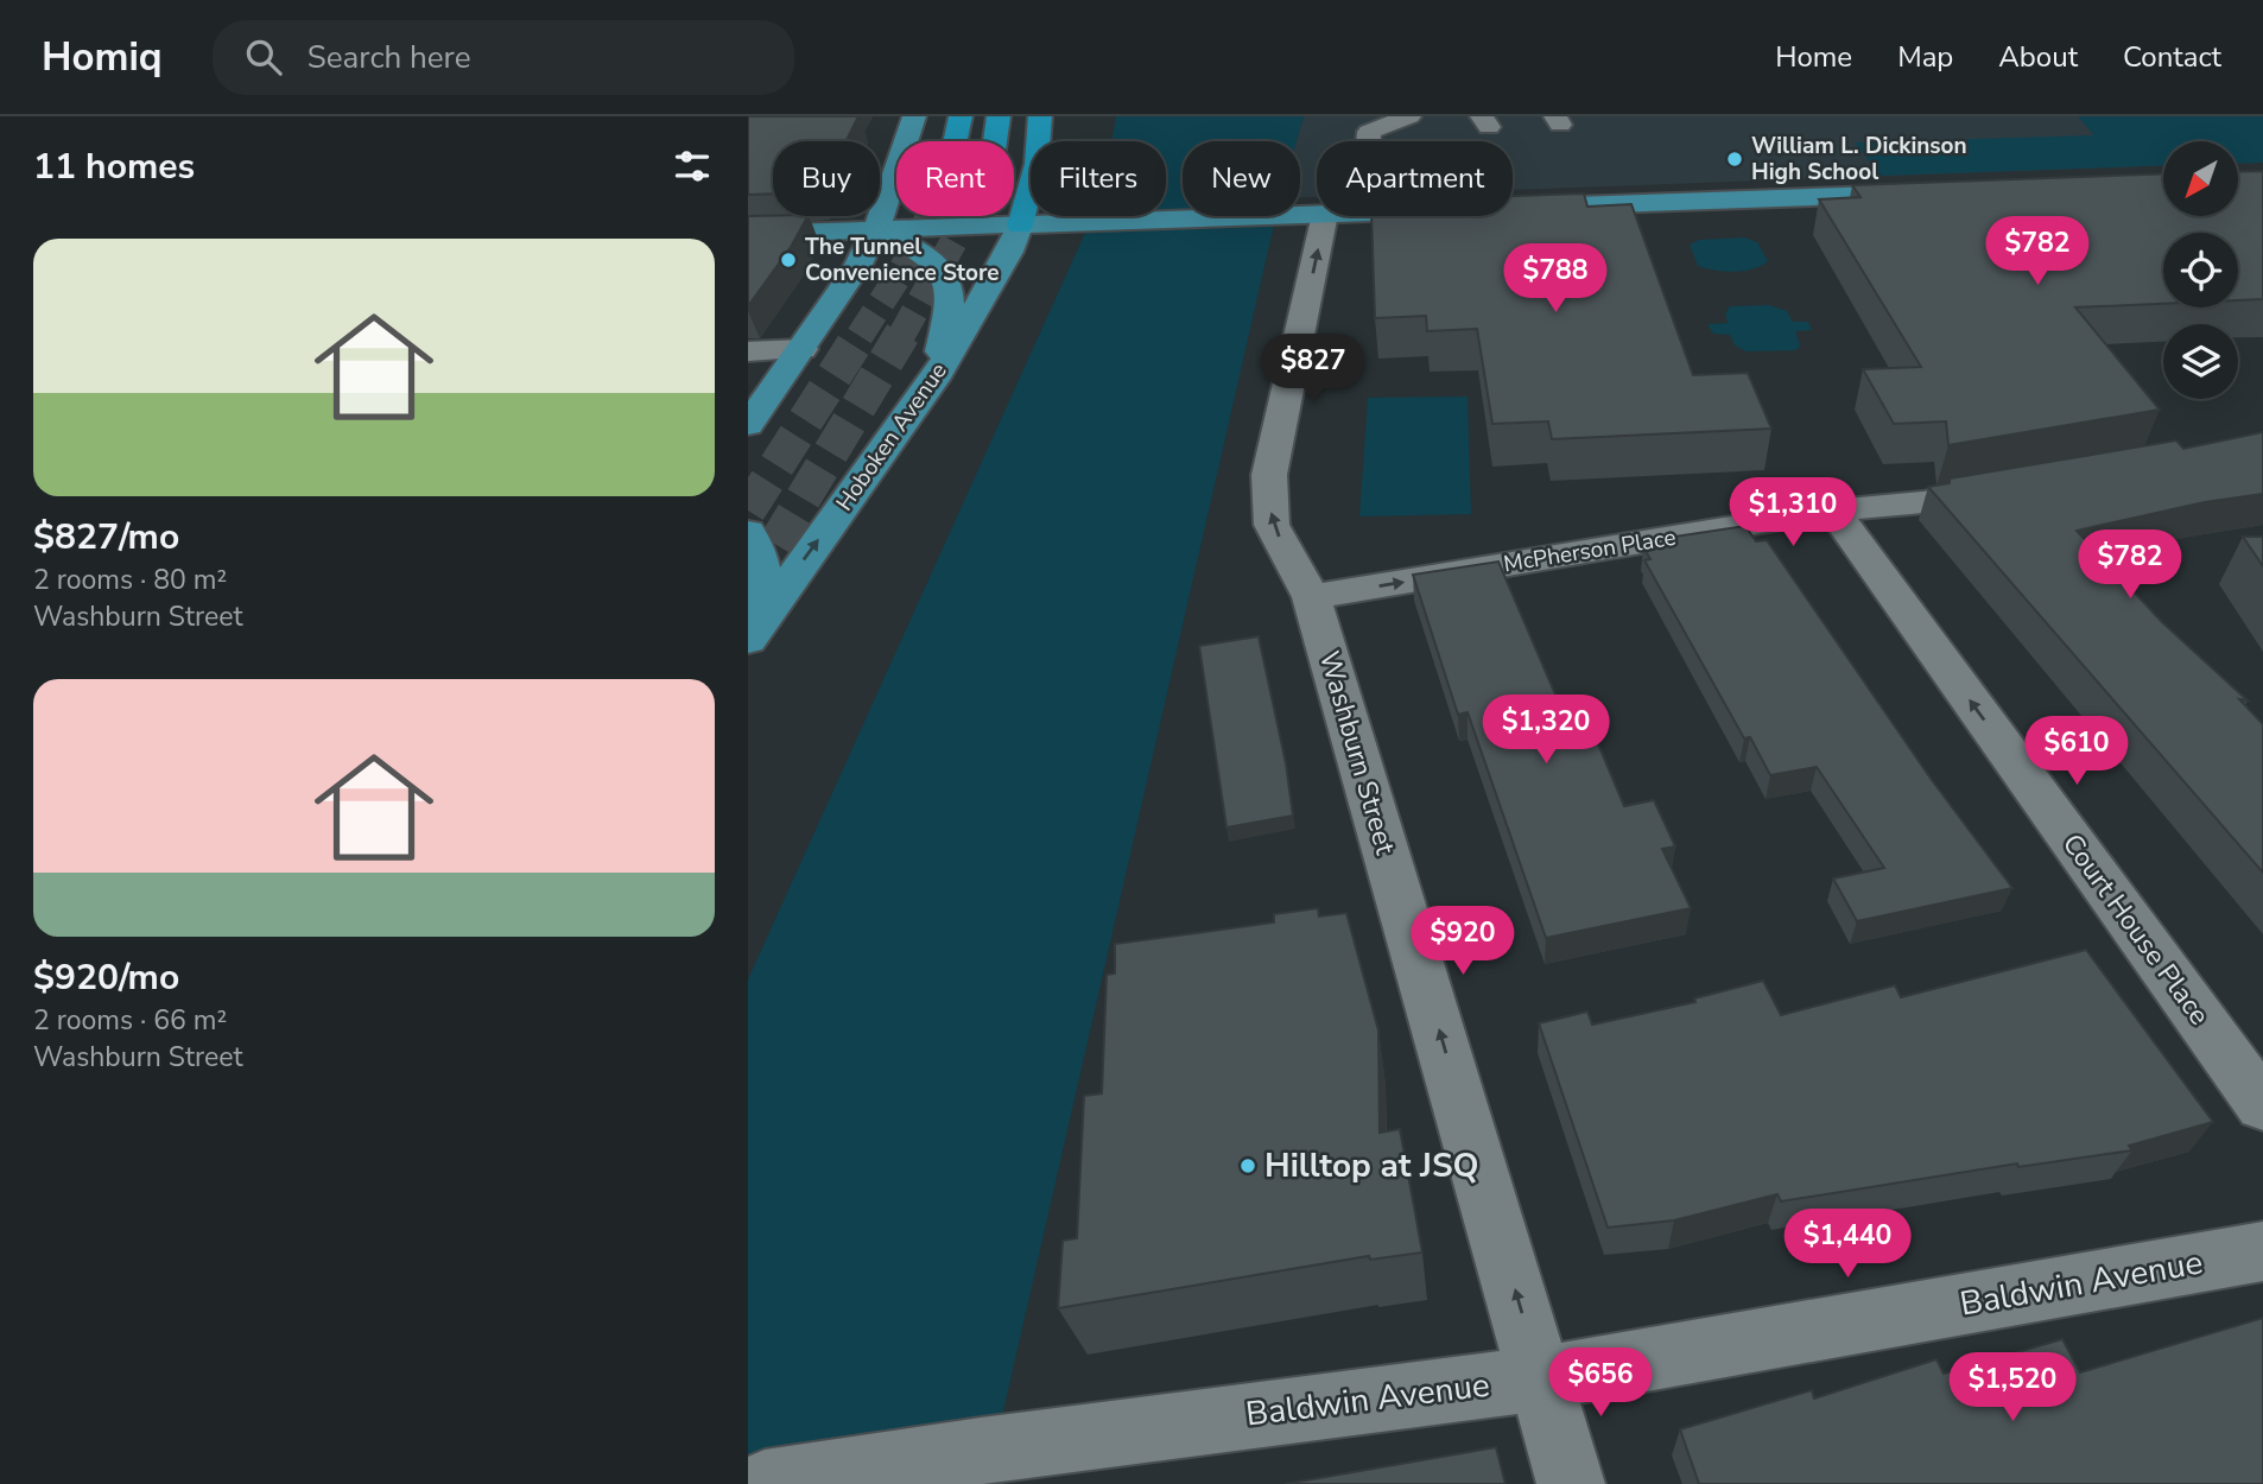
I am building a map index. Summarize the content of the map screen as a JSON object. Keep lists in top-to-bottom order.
{
  "streets": {
    "main road": ["Hoboken Avenue"],
    "street": [
      "McPherson Place",
      "Washburn Street",
      "Court House Place",
      "Baldwin Avenue"
    ]
  },
  "crossings": [
    ["McPherson Place", "Washburn Street"],
    ["McPherson Place", "Court House Place"],
    ["Washburn Street", "Baldwin Avenue"]
  ],
  "one_way": ["McPherson Place", "Washburn Street", "Court House Place"],
  "places": ["William L. Dickinson High School", "The Tunnel Convenience Store", "Hilltop at JSQ"],
  "north": "bottom left",
  "page": {
    "header": "Homiq",
    "search": "Search here",
    "nav": [
      "Home",
      "Map",
      "About",
      "Contact"
    ],
    "heading": "11 homes",
    "chip": [
      "Buy",
      "Rent",
      "Filters",
      "New",
      "Apartment"
    ],
    "list": [
      {
        "name": "$827/mo",
        "note": "2 rooms · 80 m² · Washburn Street"
      },
      {
        "name": "$920/mo",
        "note": "2 rooms · 66 m² · Washburn Street"
      }
    ],
    "price": [
      "$782",
      "$788",
      "$827",
      "$1,310",
      "$782",
      "$1,320",
      "$610",
      "$920",
      "$1,440",
      "$656",
      "$1,520"
    ]
  }
}
